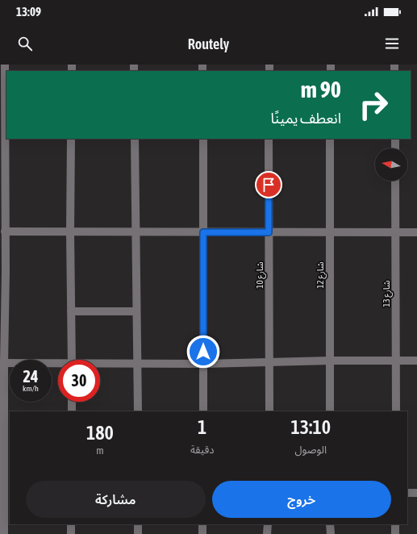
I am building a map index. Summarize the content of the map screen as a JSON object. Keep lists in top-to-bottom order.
{
  "streets": {
    "street": ["شارع 10", "شارع 12", "شارع 13"]
  },
  "north": "left",
  "page": {
    "status": "13:09",
    "header": "Routely",
    "turn": ["90 m", "انعطف يمينًا"],
    "speed": "24 km/h",
    "limit": "30",
    "eta": [
      "13:10",
      "الوصول",
      "1",
      "دقيقة",
      "180",
      "m"
    ],
    "buttons": ["خروج", "مشاركة"]
  }
}
